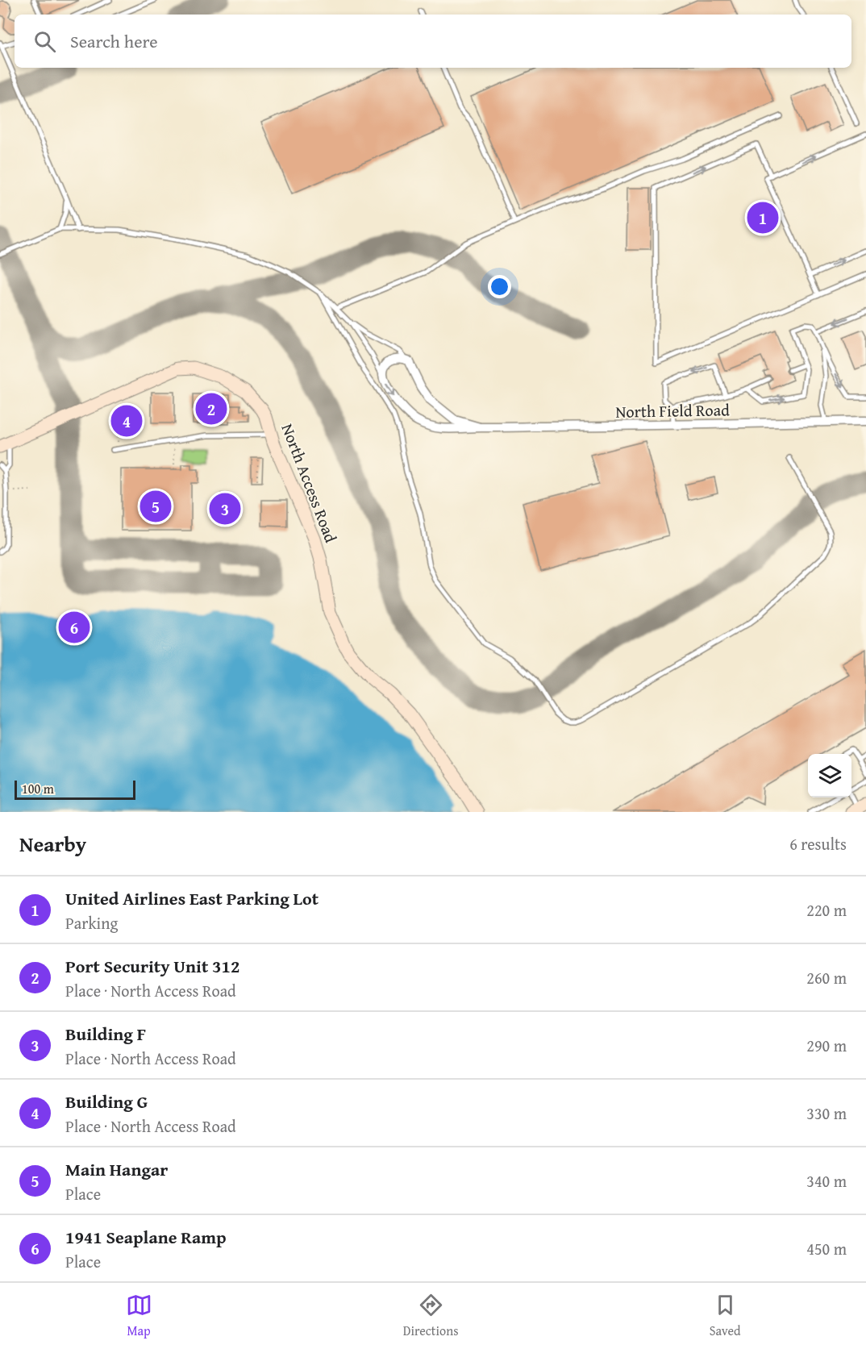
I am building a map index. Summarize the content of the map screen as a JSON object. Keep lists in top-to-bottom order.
{
  "streets": {
    "street": ["North Field Road", "North Access Road"]
  },
  "scale_bar": "100 m",
  "page": {
    "search": "Search here",
    "pins": [
      "1",
      "2",
      "4",
      "5",
      "3",
      "6"
    ],
    "scale": "100 m",
    "heading": ["Nearby", "6 results"],
    "list": [
      {
        "mark": "1",
        "name": "United Airlines East Parking Lot",
        "note": "Parking",
        "value": "220 m"
      },
      {
        "mark": "2",
        "name": "Port Security Unit 312",
        "note": "Place · North Access Road",
        "value": "260 m"
      },
      {
        "mark": "3",
        "name": "Building F",
        "note": "Place · North Access Road",
        "value": "290 m"
      },
      {
        "mark": "4",
        "name": "Building G",
        "note": "Place · North Access Road",
        "value": "330 m"
      },
      {
        "mark": "5",
        "name": "Main Hangar",
        "note": "Place",
        "value": "340 m"
      },
      {
        "mark": "6",
        "name": "1941 Seaplane Ramp",
        "note": "Place",
        "value": "450 m"
      }
    ],
    "nav": ["Map", "Directions", "Saved"]
  }
}
